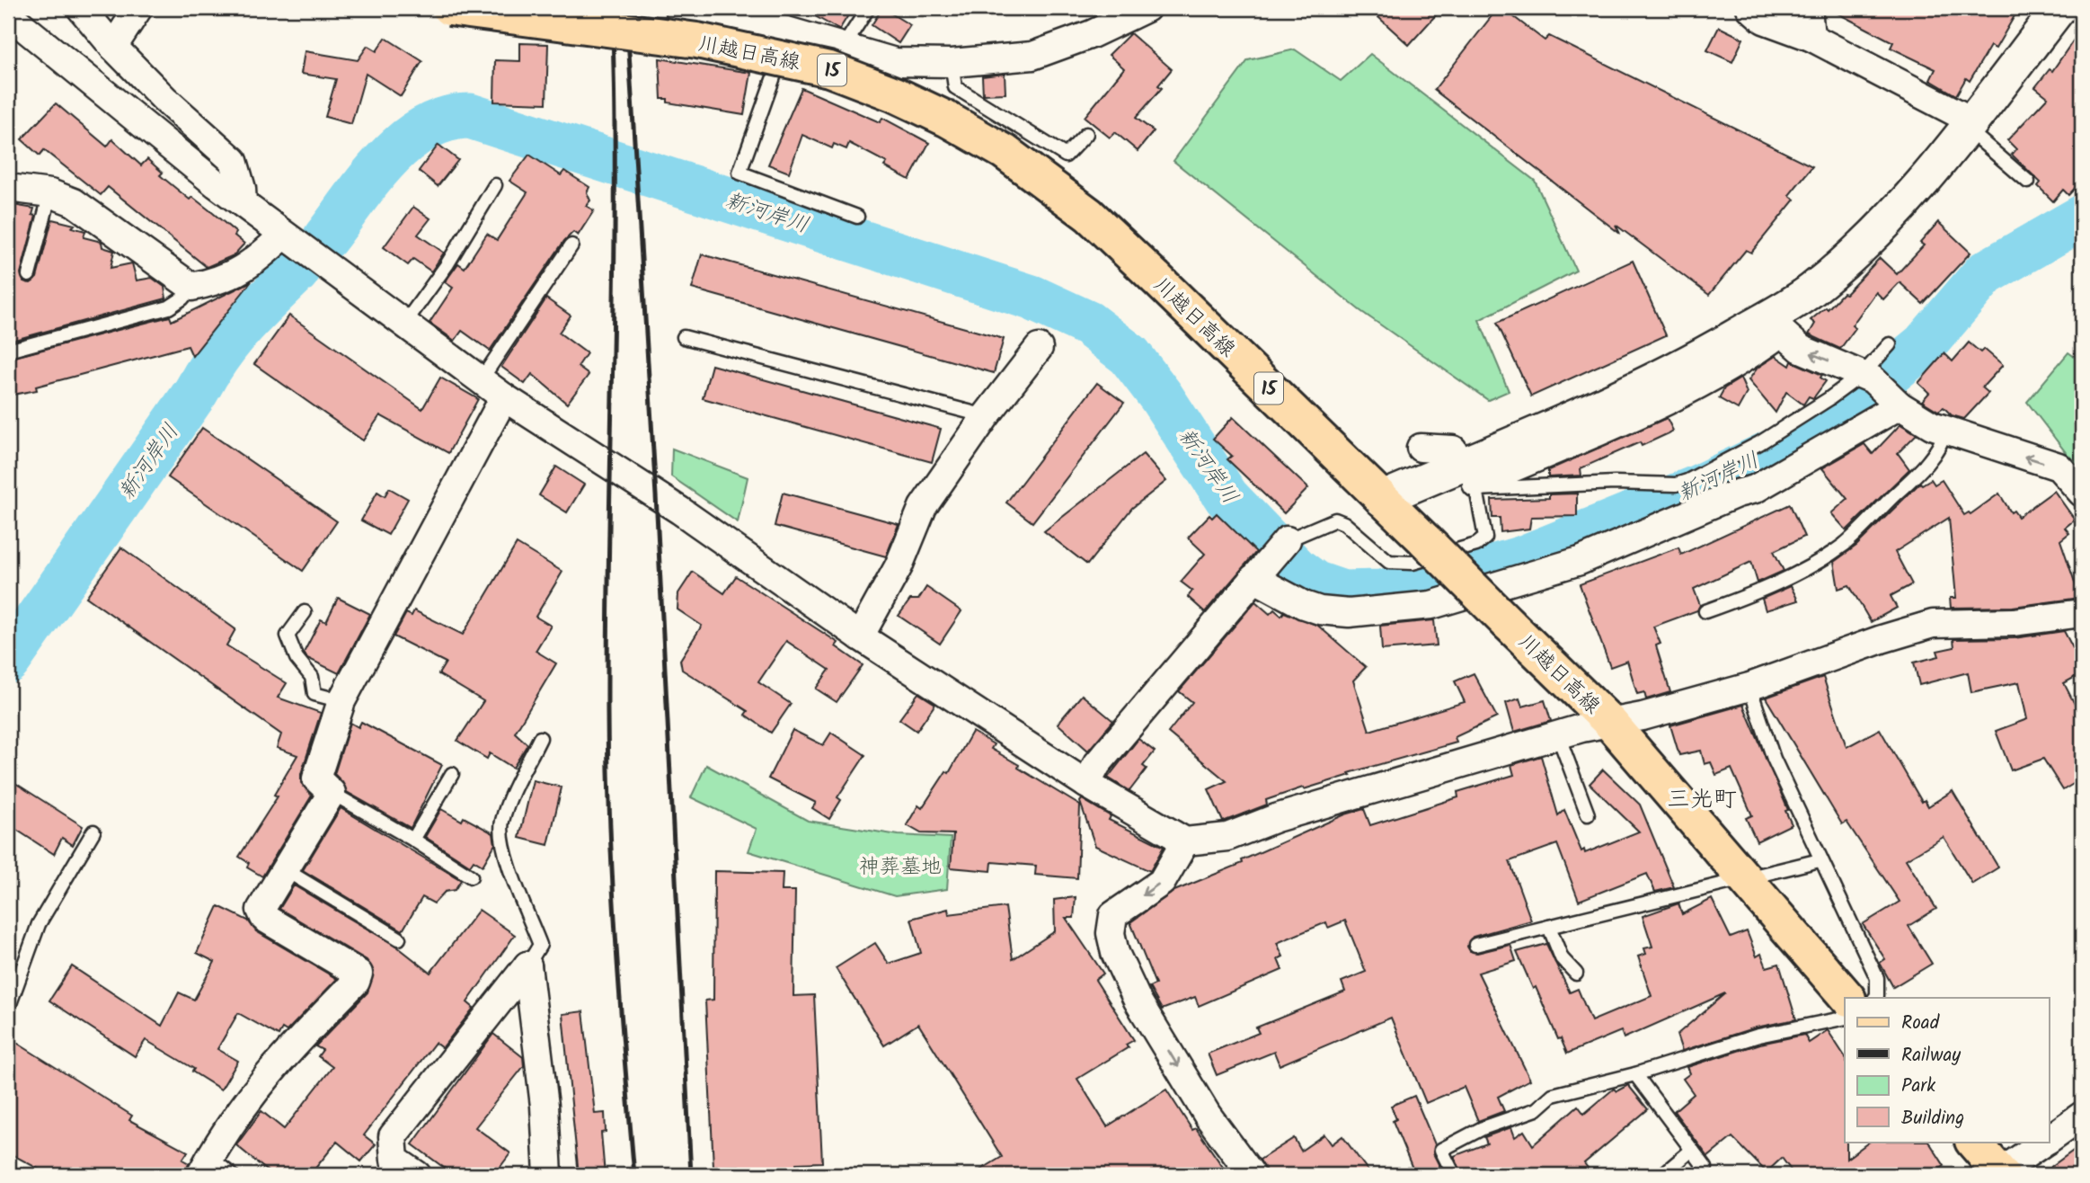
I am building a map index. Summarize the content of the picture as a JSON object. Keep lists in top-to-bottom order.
{
  "streets": {
    "main road": ["川越日高線", "15"]
  },
  "districts": ["三光町"],
  "water": ["新河岸川"],
  "parks": ["神葬墓地"],
  "legend": [
    "Road",
    "Railway",
    "Park",
    "Building"
  ]
}
